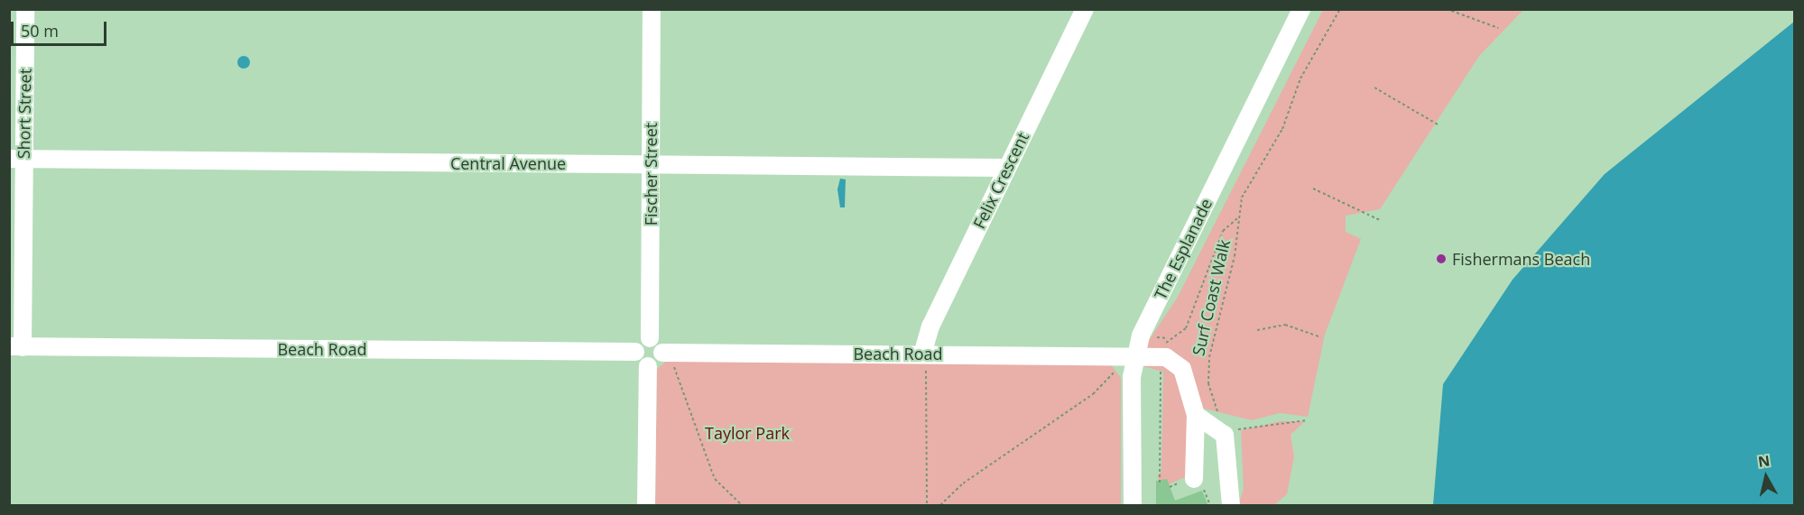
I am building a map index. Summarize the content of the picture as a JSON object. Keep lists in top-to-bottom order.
{
  "streets": {
    "street": [
      "Short Street",
      "Central Avenue",
      "Fischer Street",
      "Felix Crescent",
      "The Esplanade",
      "Beach Road"
    ],
    "path": ["Surf Coast Walk"]
  },
  "crossings": [
    ["Short Street", "Central Avenue"],
    ["Short Street", "Beach Road"],
    ["Central Avenue", "Fischer Street"],
    ["Central Avenue", "Felix Crescent"],
    ["Fischer Street", "Beach Road"],
    ["Felix Crescent", "Beach Road"],
    ["The Esplanade", "Beach Road"]
  ],
  "parks": ["Taylor Park"],
  "places": ["Fishermans Beach"],
  "scale_bar": "50 m",
  "north": "top"
}
